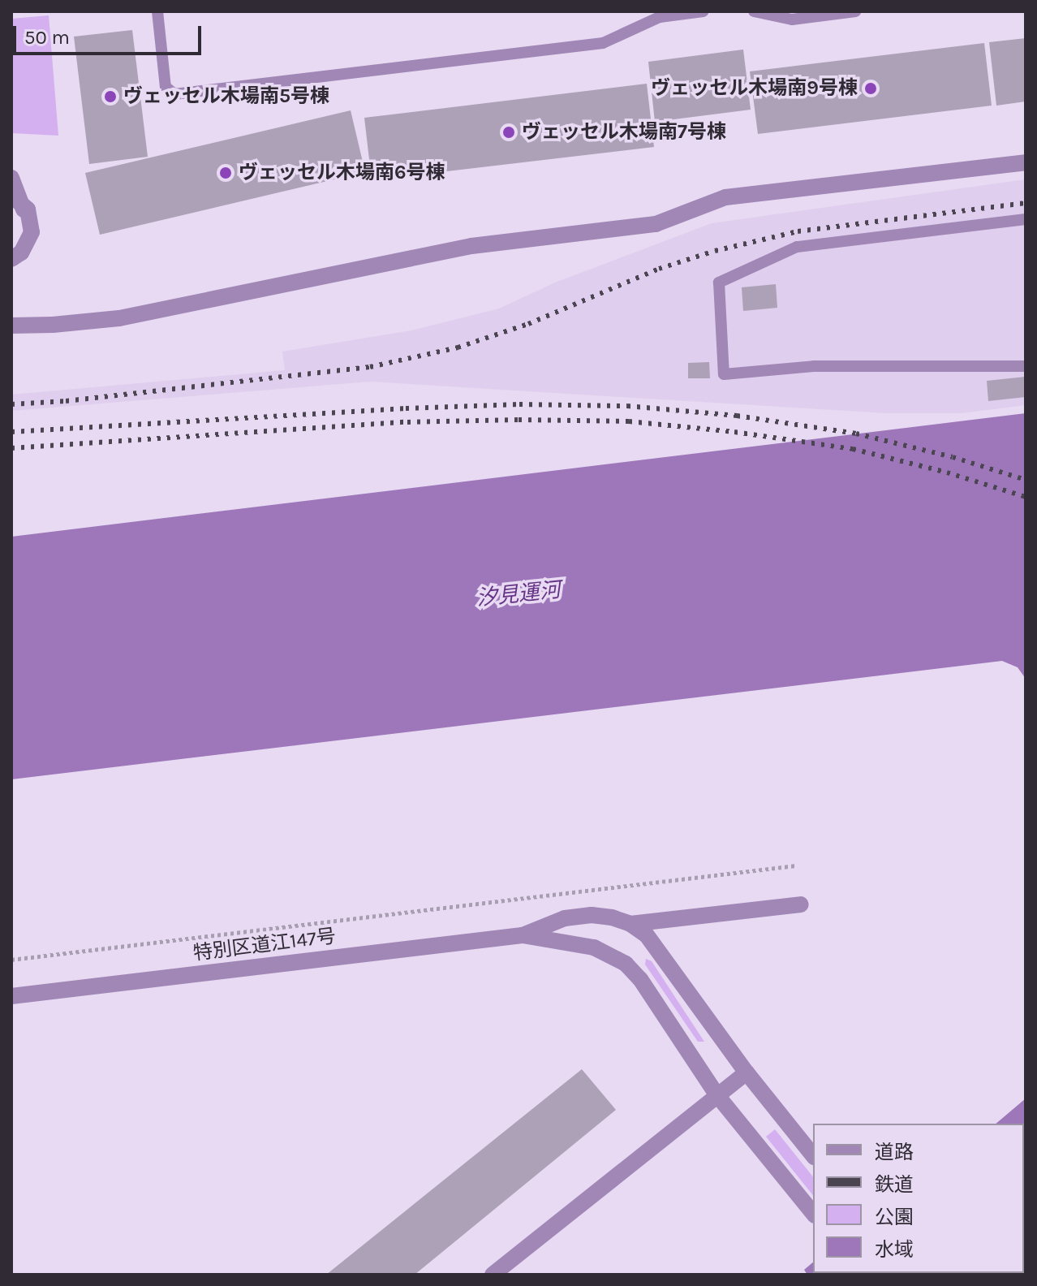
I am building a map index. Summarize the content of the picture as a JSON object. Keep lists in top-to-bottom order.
{
  "streets": {
    "street": ["特別区道江147号"]
  },
  "water": ["汐見運河"],
  "places": [
    "ヴェッセル木場南9号棟",
    "ヴェッセル木場南5号棟",
    "ヴェッセル木場南7号棟",
    "ヴェッセル木場南6号棟"
  ],
  "legend": [
    "道路",
    "鉄道",
    "公園",
    "水域"
  ],
  "scale_bar": "50 m"
}
